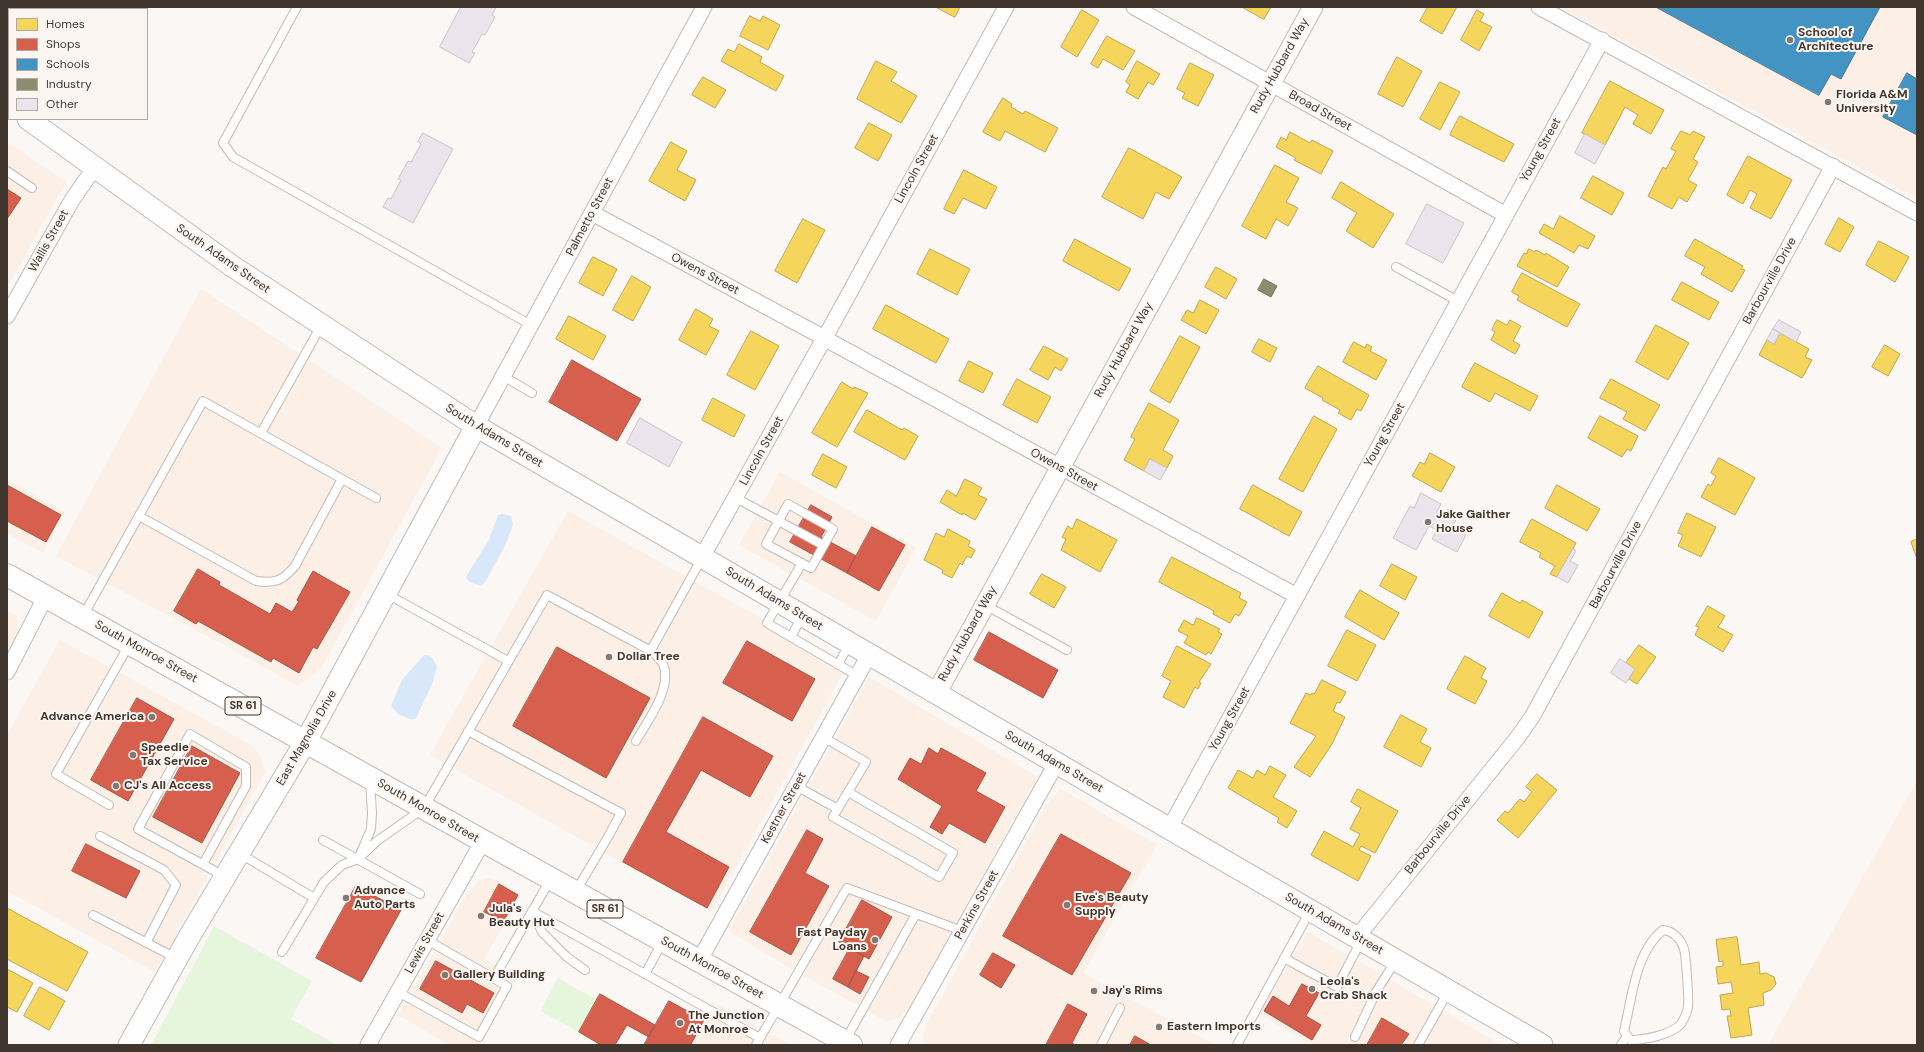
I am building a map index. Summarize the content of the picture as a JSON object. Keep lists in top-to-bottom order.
{
  "streets": {
    "main road": [
      "South Adams Street",
      "South Monroe Street",
      "SR 61",
      "East Magnolia Drive"
    ],
    "street": [
      "Rudy Hubbard Way",
      "Broad Street",
      "Young Street",
      "Lincoln Street",
      "Palmetto Street",
      "Wallis Street",
      "Owens Street",
      "Barbourville Drive",
      "Kestner Street",
      "Perkins Street",
      "Lewis Street"
    ]
  },
  "crossings": [
    ["Rudy Hubbard Way", "Broad Street"],
    ["Rudy Hubbard Way", "South Adams Street"],
    ["Rudy Hubbard Way", "Owens Street"],
    ["Broad Street", "Young Street"],
    ["Young Street", "South Adams Street"],
    ["Young Street", "Owens Street"],
    ["Lincoln Street", "South Adams Street"],
    ["Lincoln Street", "Owens Street"],
    ["Palmetto Street", "South Adams Street"],
    ["Palmetto Street", "Owens Street"],
    ["Palmetto Street", "East Magnolia Drive"],
    ["Wallis Street", "South Adams Street"],
    ["South Adams Street", "Barbourville Drive"],
    ["South Adams Street", "East Magnolia Drive"],
    ["South Adams Street", "Kestner Street"],
    ["South Adams Street", "Perkins Street"],
    ["South Monroe Street", "East Magnolia Drive"],
    ["South Monroe Street", "Kestner Street"],
    ["South Monroe Street", "Lewis Street"]
  ],
  "places": [
    "School of Architecture",
    "Florida A&M University",
    "Jake Gaither House",
    "Dollar Tree",
    "Advance America",
    "Speedie Tax Service",
    "CJ's All Access",
    "Advance Auto Parts",
    "Eve's Beauty Supply",
    "Jula's Beauty Hut",
    "Fast Payday Loans",
    "Gallery Building",
    "Leola's Crab Shack",
    "Jay's Rims",
    "The Junction At Monroe",
    "Eastern Imports"
  ],
  "legend": [
    "Homes",
    "Shops",
    "Schools",
    "Industry",
    "Other"
  ]
}
